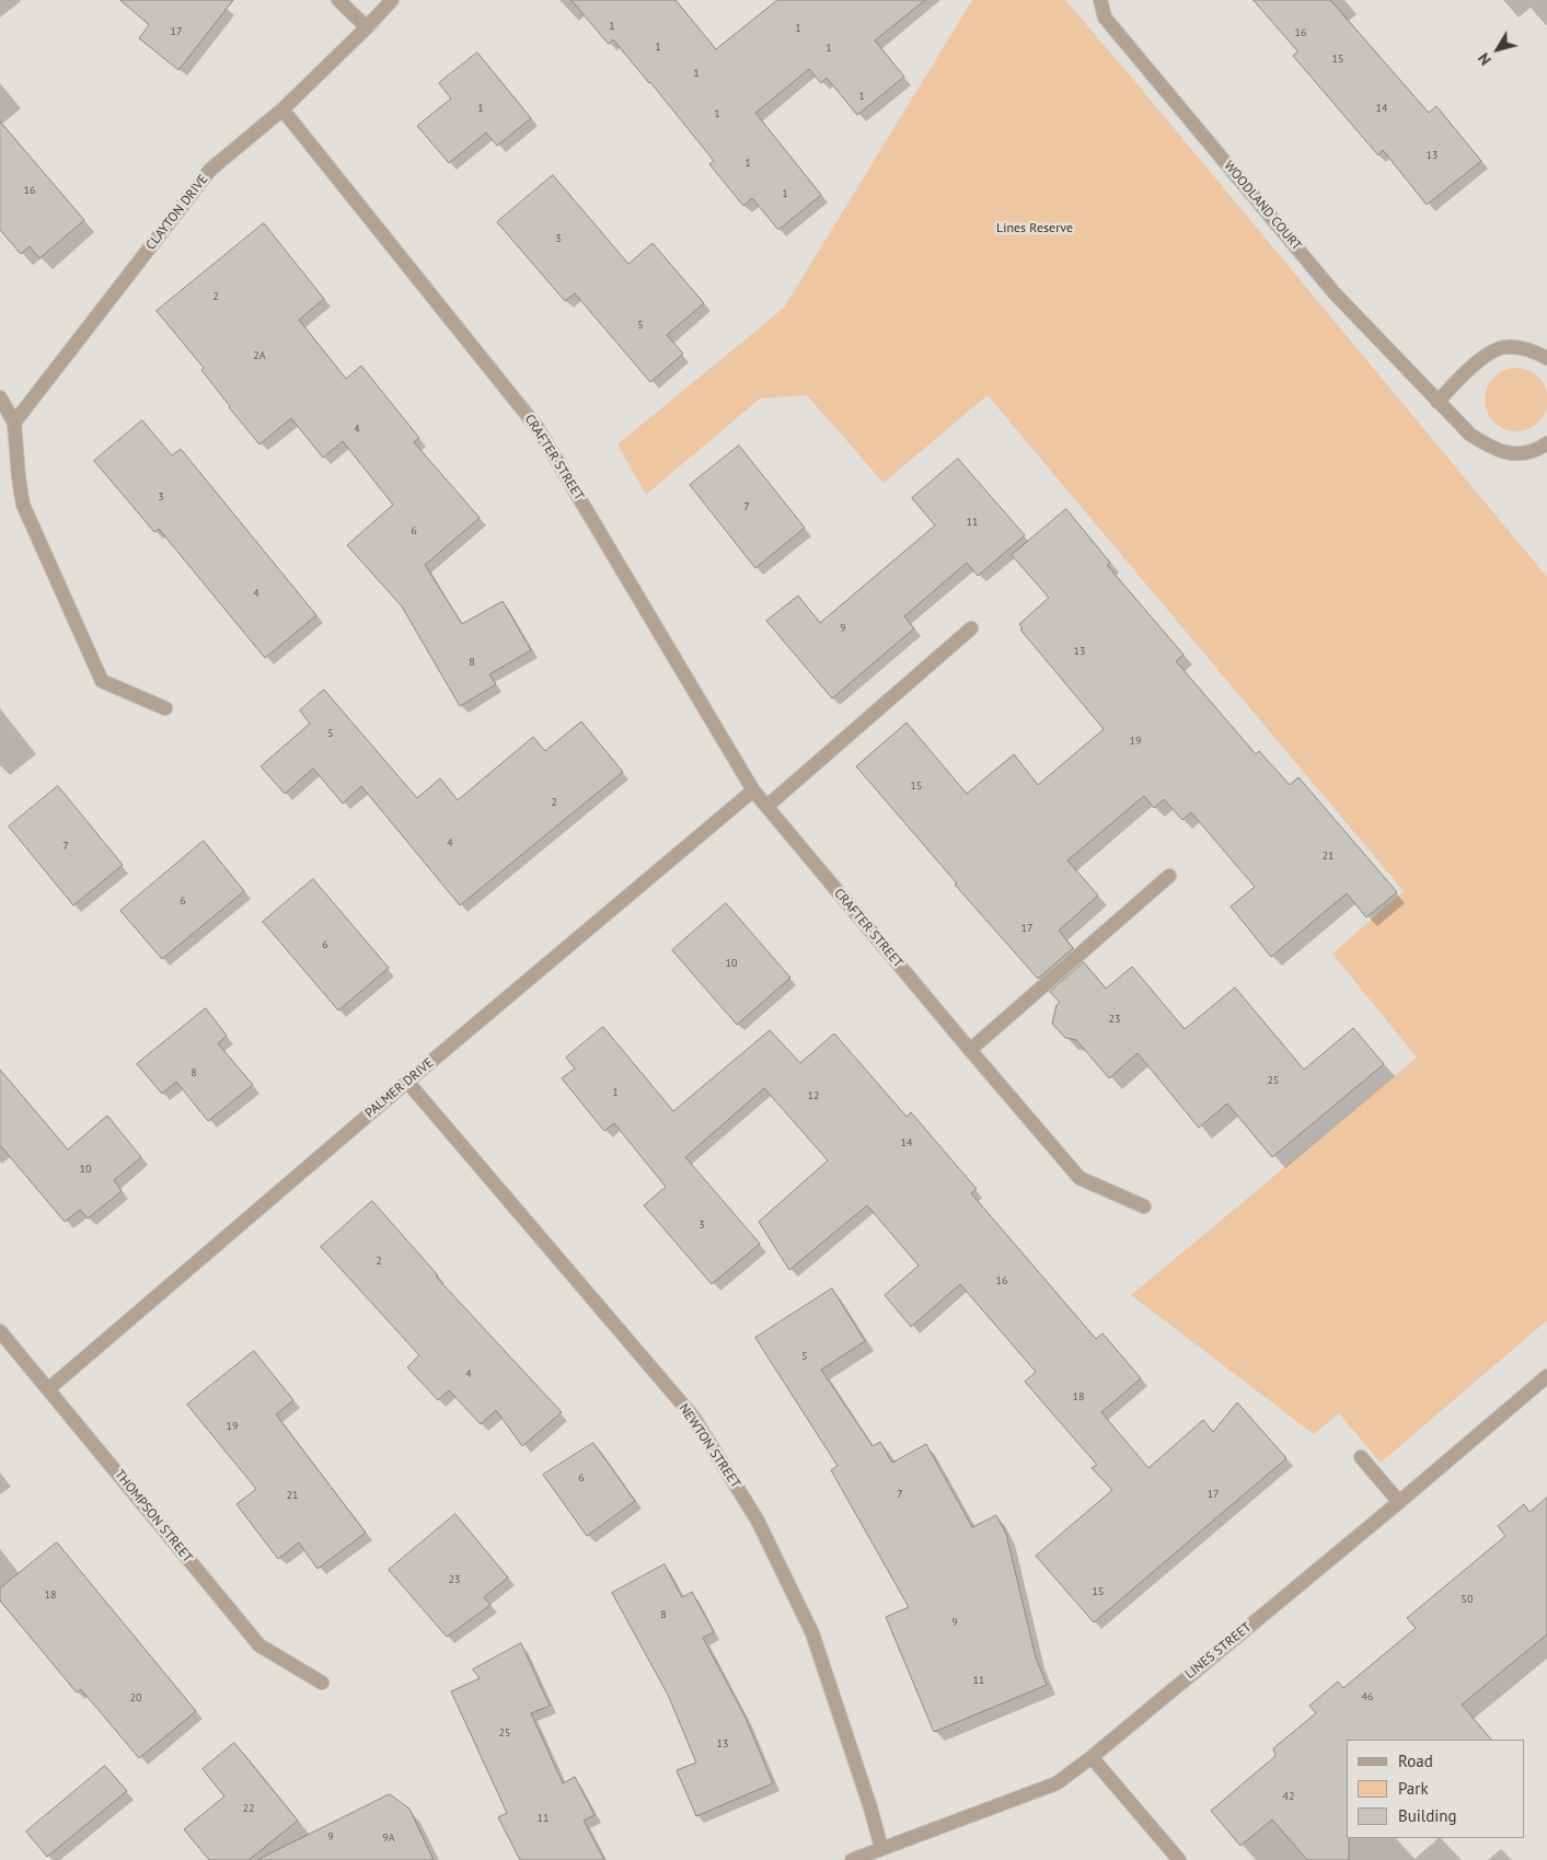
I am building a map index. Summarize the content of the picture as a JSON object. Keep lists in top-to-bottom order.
{
  "streets": {
    "street": [
      "WOODLAND COURT",
      "CLAYTON DRIVE",
      "CRAFTER STREET",
      "PALMER DRIVE",
      "NEWTON STREET",
      "THOMPSON STREET",
      "LINES STREET"
    ]
  },
  "crossings": [
    ["CLAYTON DRIVE", "CRAFTER STREET"],
    ["CRAFTER STREET", "PALMER DRIVE"],
    ["PALMER DRIVE", "NEWTON STREET"],
    ["PALMER DRIVE", "THOMPSON STREET"],
    ["NEWTON STREET", "LINES STREET"]
  ],
  "parks": ["Lines Reserve"],
  "house_numbers": [
    "1",
    "1",
    "17",
    "16",
    "1",
    "1",
    "15",
    "1",
    "1",
    "1",
    "14",
    "1",
    "13",
    "1",
    "16",
    "1",
    "3",
    "2",
    "5",
    "2A",
    "4",
    "3",
    "7",
    "11",
    "6",
    "4",
    "9",
    "13",
    "8",
    "5",
    "19",
    "15",
    "2",
    "4",
    "7",
    "21",
    "6",
    "17",
    "6",
    "10",
    "23",
    "8",
    "25",
    "1",
    "12",
    "14",
    "10",
    "3",
    "2",
    "16",
    "5",
    "4",
    "18",
    "19",
    "6",
    "7",
    "17",
    "21",
    "23",
    "15",
    "18",
    "50",
    "8",
    "9",
    "11",
    "46",
    "20",
    "25",
    "13",
    "42",
    "22",
    "11",
    "9",
    "9A"
  ],
  "legend": ["Road", "Park", "Building"],
  "north": "bottom left"
}
